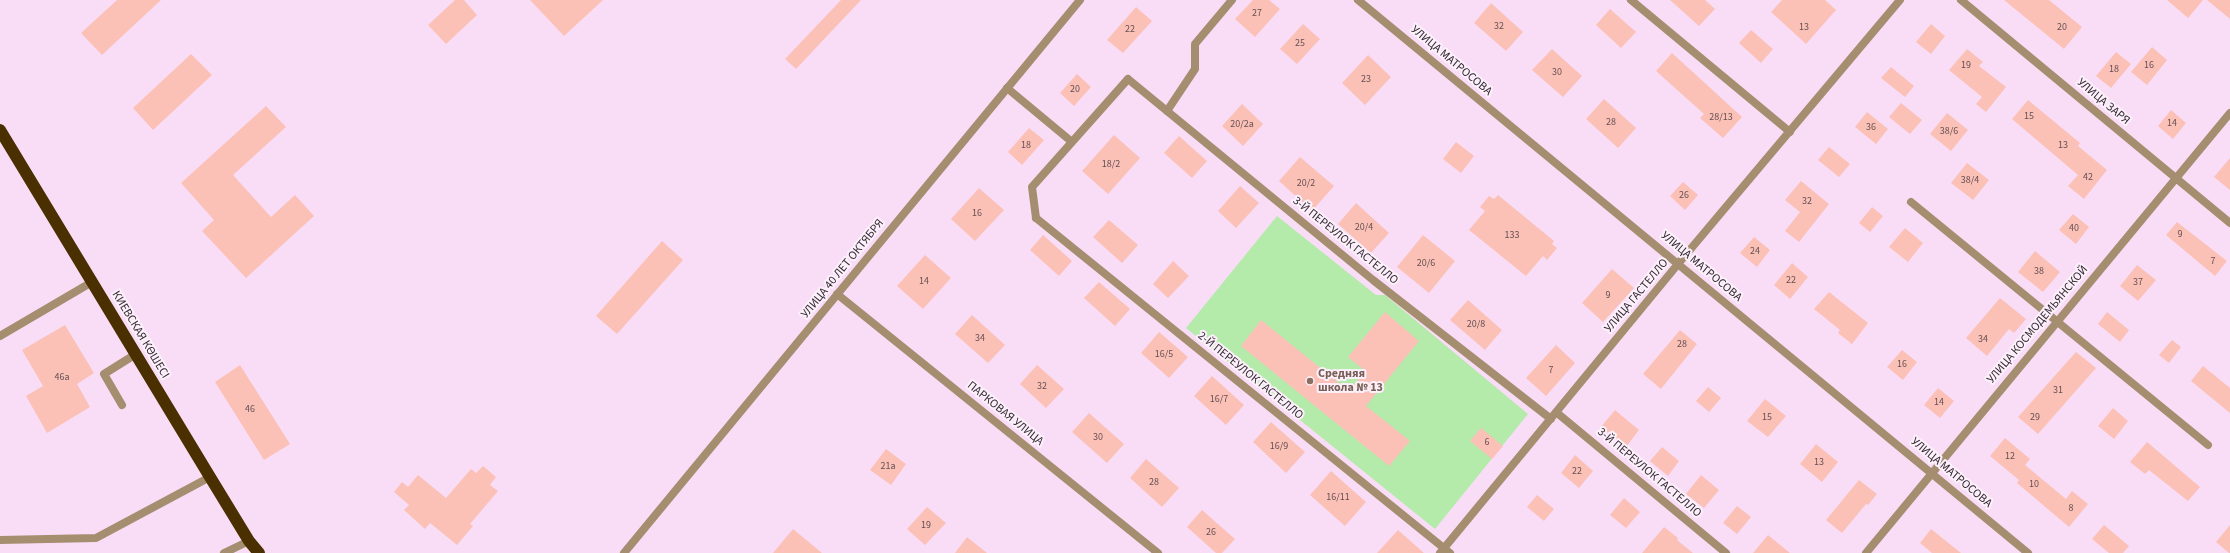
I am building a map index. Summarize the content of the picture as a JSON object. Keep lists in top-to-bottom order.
{
  "streets": {
    "highway": ["КИЕВСКАЯ КӨШЕСІ"],
    "street": [
      "УЛИЦА МАТРОСОВА",
      "УЛИЦА ЗАРЯ",
      "3-Й ПЕРЕУЛОК ГАСТЕЛЛО",
      "УЛИЦА 40 ЛЕТ ОКТЯБРЯ",
      "УЛИЦА ГАСТЕЛЛО",
      "УЛИЦА КОСМОДЕМЬЯНСКОЙ",
      "2-Й ПЕРЕУЛОК ГАСТЕЛЛО",
      "ПАРКОВАЯ УЛИЦА"
    ]
  },
  "crossings": [
    ["УЛИЦА МАТРОСОВА", "УЛИЦА ГАСТЕЛЛО"],
    ["УЛИЦА МАТРОСОВА", "УЛИЦА КОСМОДЕМЬЯНСКОЙ"],
    ["УЛИЦА ЗАРЯ", "УЛИЦА КОСМОДЕМЬЯНСКОЙ"],
    ["3-Й ПЕРЕУЛОК ГАСТЕЛЛО", "УЛИЦА ГАСТЕЛЛО"],
    ["3-Й ПЕРЕУЛОК ГАСТЕЛЛО", "2-Й ПЕРЕУЛОК ГАСТЕЛЛО"],
    ["УЛИЦА 40 ЛЕТ ОКТЯБРЯ", "ПАРКОВАЯ УЛИЦА"],
    ["УЛИЦА ГАСТЕЛЛО", "2-Й ПЕРЕУЛОК ГАСТЕЛЛО"]
  ],
  "places": ["Средняя школа № 13"],
  "house_numbers": [
    "27",
    "32",
    "13",
    "20",
    "22",
    "25",
    "19",
    "16",
    "18",
    "30",
    "23",
    "20",
    "15",
    "28/13",
    "28",
    "14",
    "20/2а",
    "36",
    "38/6",
    "18",
    "13",
    "18/2",
    "42",
    "38/4",
    "20/2",
    "26",
    "32",
    "16",
    "20/4",
    "40",
    "9",
    "133",
    "24",
    "7",
    "20/6",
    "38",
    "22",
    "14",
    "37",
    "9",
    "20/8",
    "34",
    "34",
    "28",
    "16/5",
    "16",
    "7",
    "46а",
    "32",
    "31",
    "16/7",
    "14",
    "46",
    "15",
    "29",
    "30",
    "6",
    "16/9",
    "12",
    "13",
    "21а",
    "22",
    "28",
    "10",
    "16/11",
    "8",
    "19",
    "26"
  ]
}
